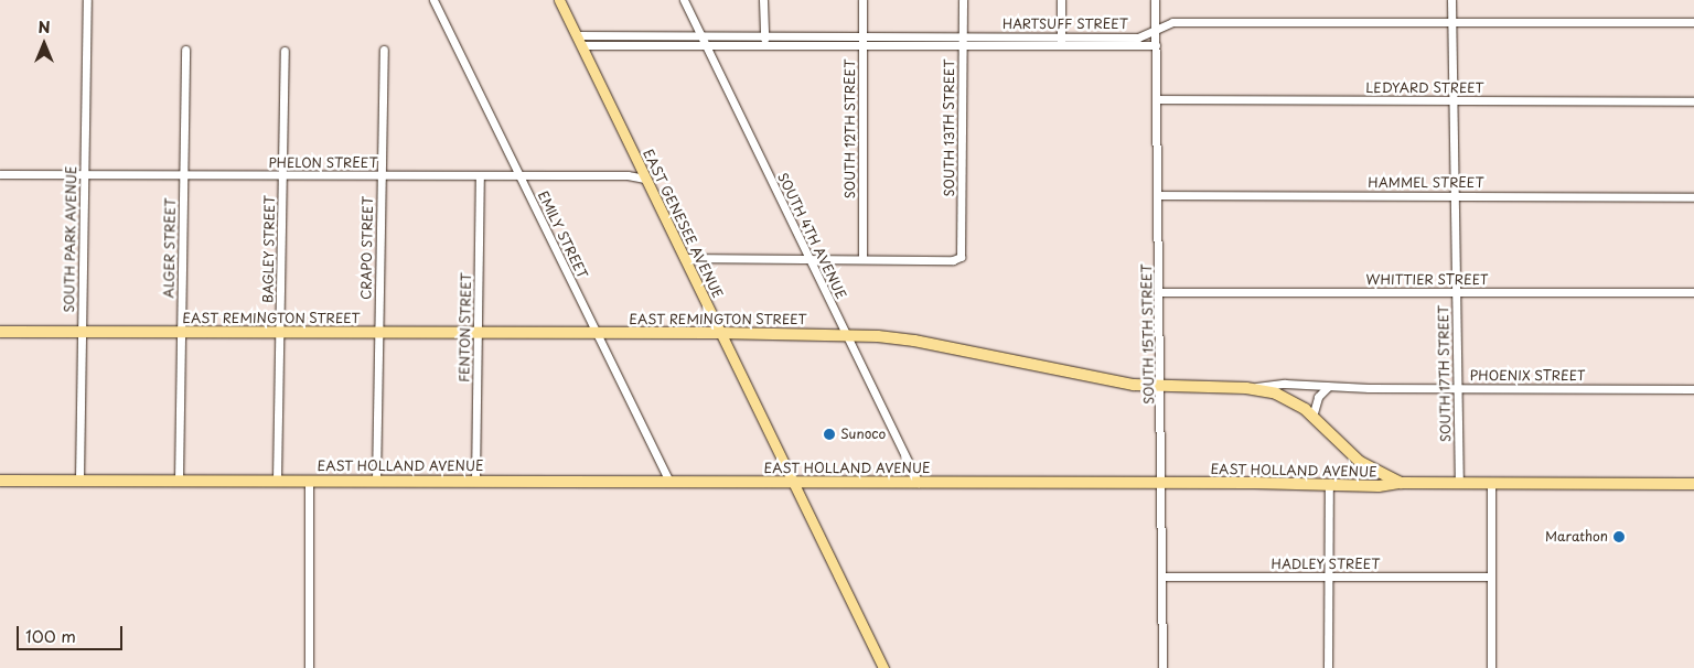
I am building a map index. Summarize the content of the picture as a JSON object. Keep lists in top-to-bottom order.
{
  "streets": {
    "highway": ["EAST REMINGTON STREET", "EAST HOLLAND AVENUE"],
    "main road": ["EAST GENESEE AVENUE"],
    "street": [
      "HARTSUFF STREET",
      "LEDYARD STREET",
      "SOUTH 13TH STREET",
      "SOUTH 12TH STREET",
      "PHELON STREET",
      "HAMMEL STREET",
      "EMILY STREET",
      "SOUTH 4TH AVENUE",
      "SOUTH PARK AVENUE",
      "ALGER STREET",
      "CRAPO STREET",
      "BAGLEY STREET",
      "WHITTIER STREET",
      "FENTON STREET",
      "SOUTH 15TH STREET",
      "SOUTH 17TH STREET",
      "PHOENIX STREET",
      "HADLEY STREET"
    ]
  },
  "crossings": [
    ["HARTSUFF STREET", "SOUTH 13TH STREET"],
    ["HARTSUFF STREET", "SOUTH 12TH STREET"],
    ["HARTSUFF STREET", "EAST GENESEE AVENUE"],
    ["HARTSUFF STREET", "SOUTH 4TH AVENUE"],
    ["HARTSUFF STREET", "SOUTH 15TH STREET"],
    ["HARTSUFF STREET", "SOUTH 17TH STREET"],
    ["LEDYARD STREET", "SOUTH 15TH STREET"],
    ["LEDYARD STREET", "SOUTH 17TH STREET"],
    ["SOUTH 13TH STREET", "SOUTH 12TH STREET"],
    ["PHELON STREET", "EAST GENESEE AVENUE"],
    ["PHELON STREET", "EMILY STREET"],
    ["PHELON STREET", "SOUTH PARK AVENUE"],
    ["PHELON STREET", "ALGER STREET"],
    ["PHELON STREET", "CRAPO STREET"],
    ["PHELON STREET", "BAGLEY STREET"],
    ["PHELON STREET", "FENTON STREET"],
    ["HAMMEL STREET", "SOUTH 15TH STREET"],
    ["HAMMEL STREET", "SOUTH 17TH STREET"],
    ["EAST GENESEE AVENUE", "EAST REMINGTON STREET"],
    ["EAST GENESEE AVENUE", "EAST HOLLAND AVENUE"],
    ["EMILY STREET", "EAST REMINGTON STREET"],
    ["EMILY STREET", "EAST HOLLAND AVENUE"],
    ["SOUTH 4TH AVENUE", "EAST REMINGTON STREET"],
    ["SOUTH 4TH AVENUE", "EAST HOLLAND AVENUE"],
    ["SOUTH PARK AVENUE", "EAST REMINGTON STREET"],
    ["SOUTH PARK AVENUE", "EAST HOLLAND AVENUE"],
    ["ALGER STREET", "EAST REMINGTON STREET"],
    ["ALGER STREET", "EAST HOLLAND AVENUE"],
    ["CRAPO STREET", "EAST REMINGTON STREET"],
    ["CRAPO STREET", "EAST HOLLAND AVENUE"],
    ["BAGLEY STREET", "EAST REMINGTON STREET"],
    ["BAGLEY STREET", "EAST HOLLAND AVENUE"],
    ["WHITTIER STREET", "SOUTH 15TH STREET"],
    ["WHITTIER STREET", "SOUTH 17TH STREET"],
    ["EAST REMINGTON STREET", "FENTON STREET"],
    ["EAST REMINGTON STREET", "SOUTH 15TH STREET"],
    ["EAST REMINGTON STREET", "PHOENIX STREET"],
    ["EAST REMINGTON STREET", "EAST HOLLAND AVENUE"],
    ["FENTON STREET", "EAST HOLLAND AVENUE"],
    ["SOUTH 15TH STREET", "EAST HOLLAND AVENUE"],
    ["SOUTH 15TH STREET", "HADLEY STREET"],
    ["SOUTH 17TH STREET", "PHOENIX STREET"],
    ["SOUTH 17TH STREET", "EAST HOLLAND AVENUE"]
  ],
  "places": ["Sunoco", "Marathon"],
  "scale_bar": "100 m",
  "north": "top"
}
